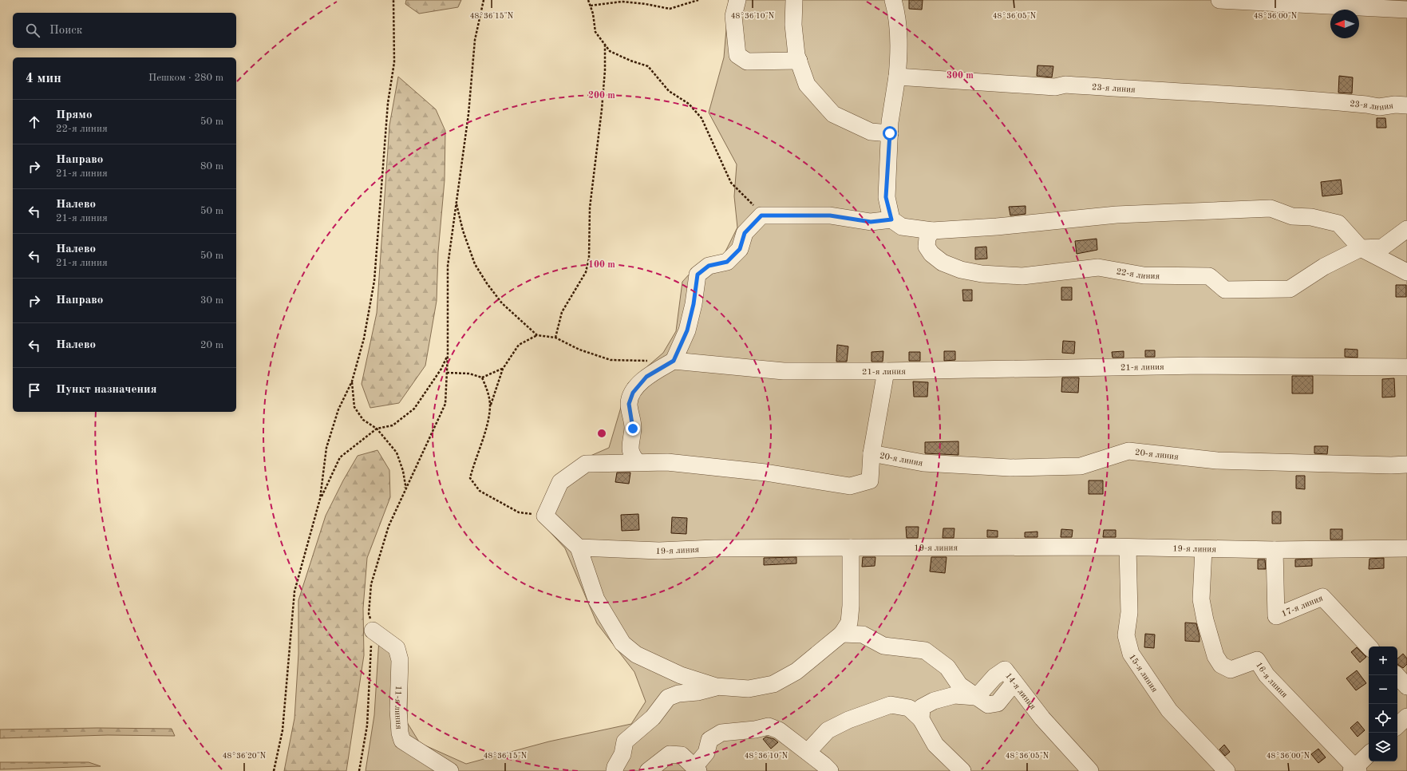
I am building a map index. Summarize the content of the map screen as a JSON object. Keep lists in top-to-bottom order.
{
  "streets": {
    "street": [
      "23-я линия",
      "22-я линия",
      "21-я линия",
      "20-я линия",
      "19-я линия",
      "17-я линия",
      "15-я линия",
      "16-я линия",
      "14-я линия",
      "11-я линия"
    ]
  },
  "crossings": [
    ["19-я линия", "17-я линия"],
    ["19-я линия", "15-я линия"],
    ["19-я линия", "16-я линия"]
  ],
  "north": "left",
  "page": {
    "search": "Поиск",
    "heading": ["4 мин", "Пешком · 280 m"],
    "list": [
      ["Прямо", "22-я линия", "50 m"],
      ["Направо", "21-я линия", "80 m"],
      ["Налево", "21-я линия", "50 m"],
      ["Налево", "21-я линия", "50 m"],
      ["Направо", "30 m"],
      ["Налево", "20 m"],
      "Пункт назначения"
    ],
    "map_buttons": ["+", "−"]
  },
  "coordinates": [
    "48°36'15\"N",
    "48°36'10\"N",
    "48°36'05\"N",
    "48°36'00\"N",
    "48°36'20\"N"
  ],
  "rings": ["300 m", "200 m", "100 m"]
}
